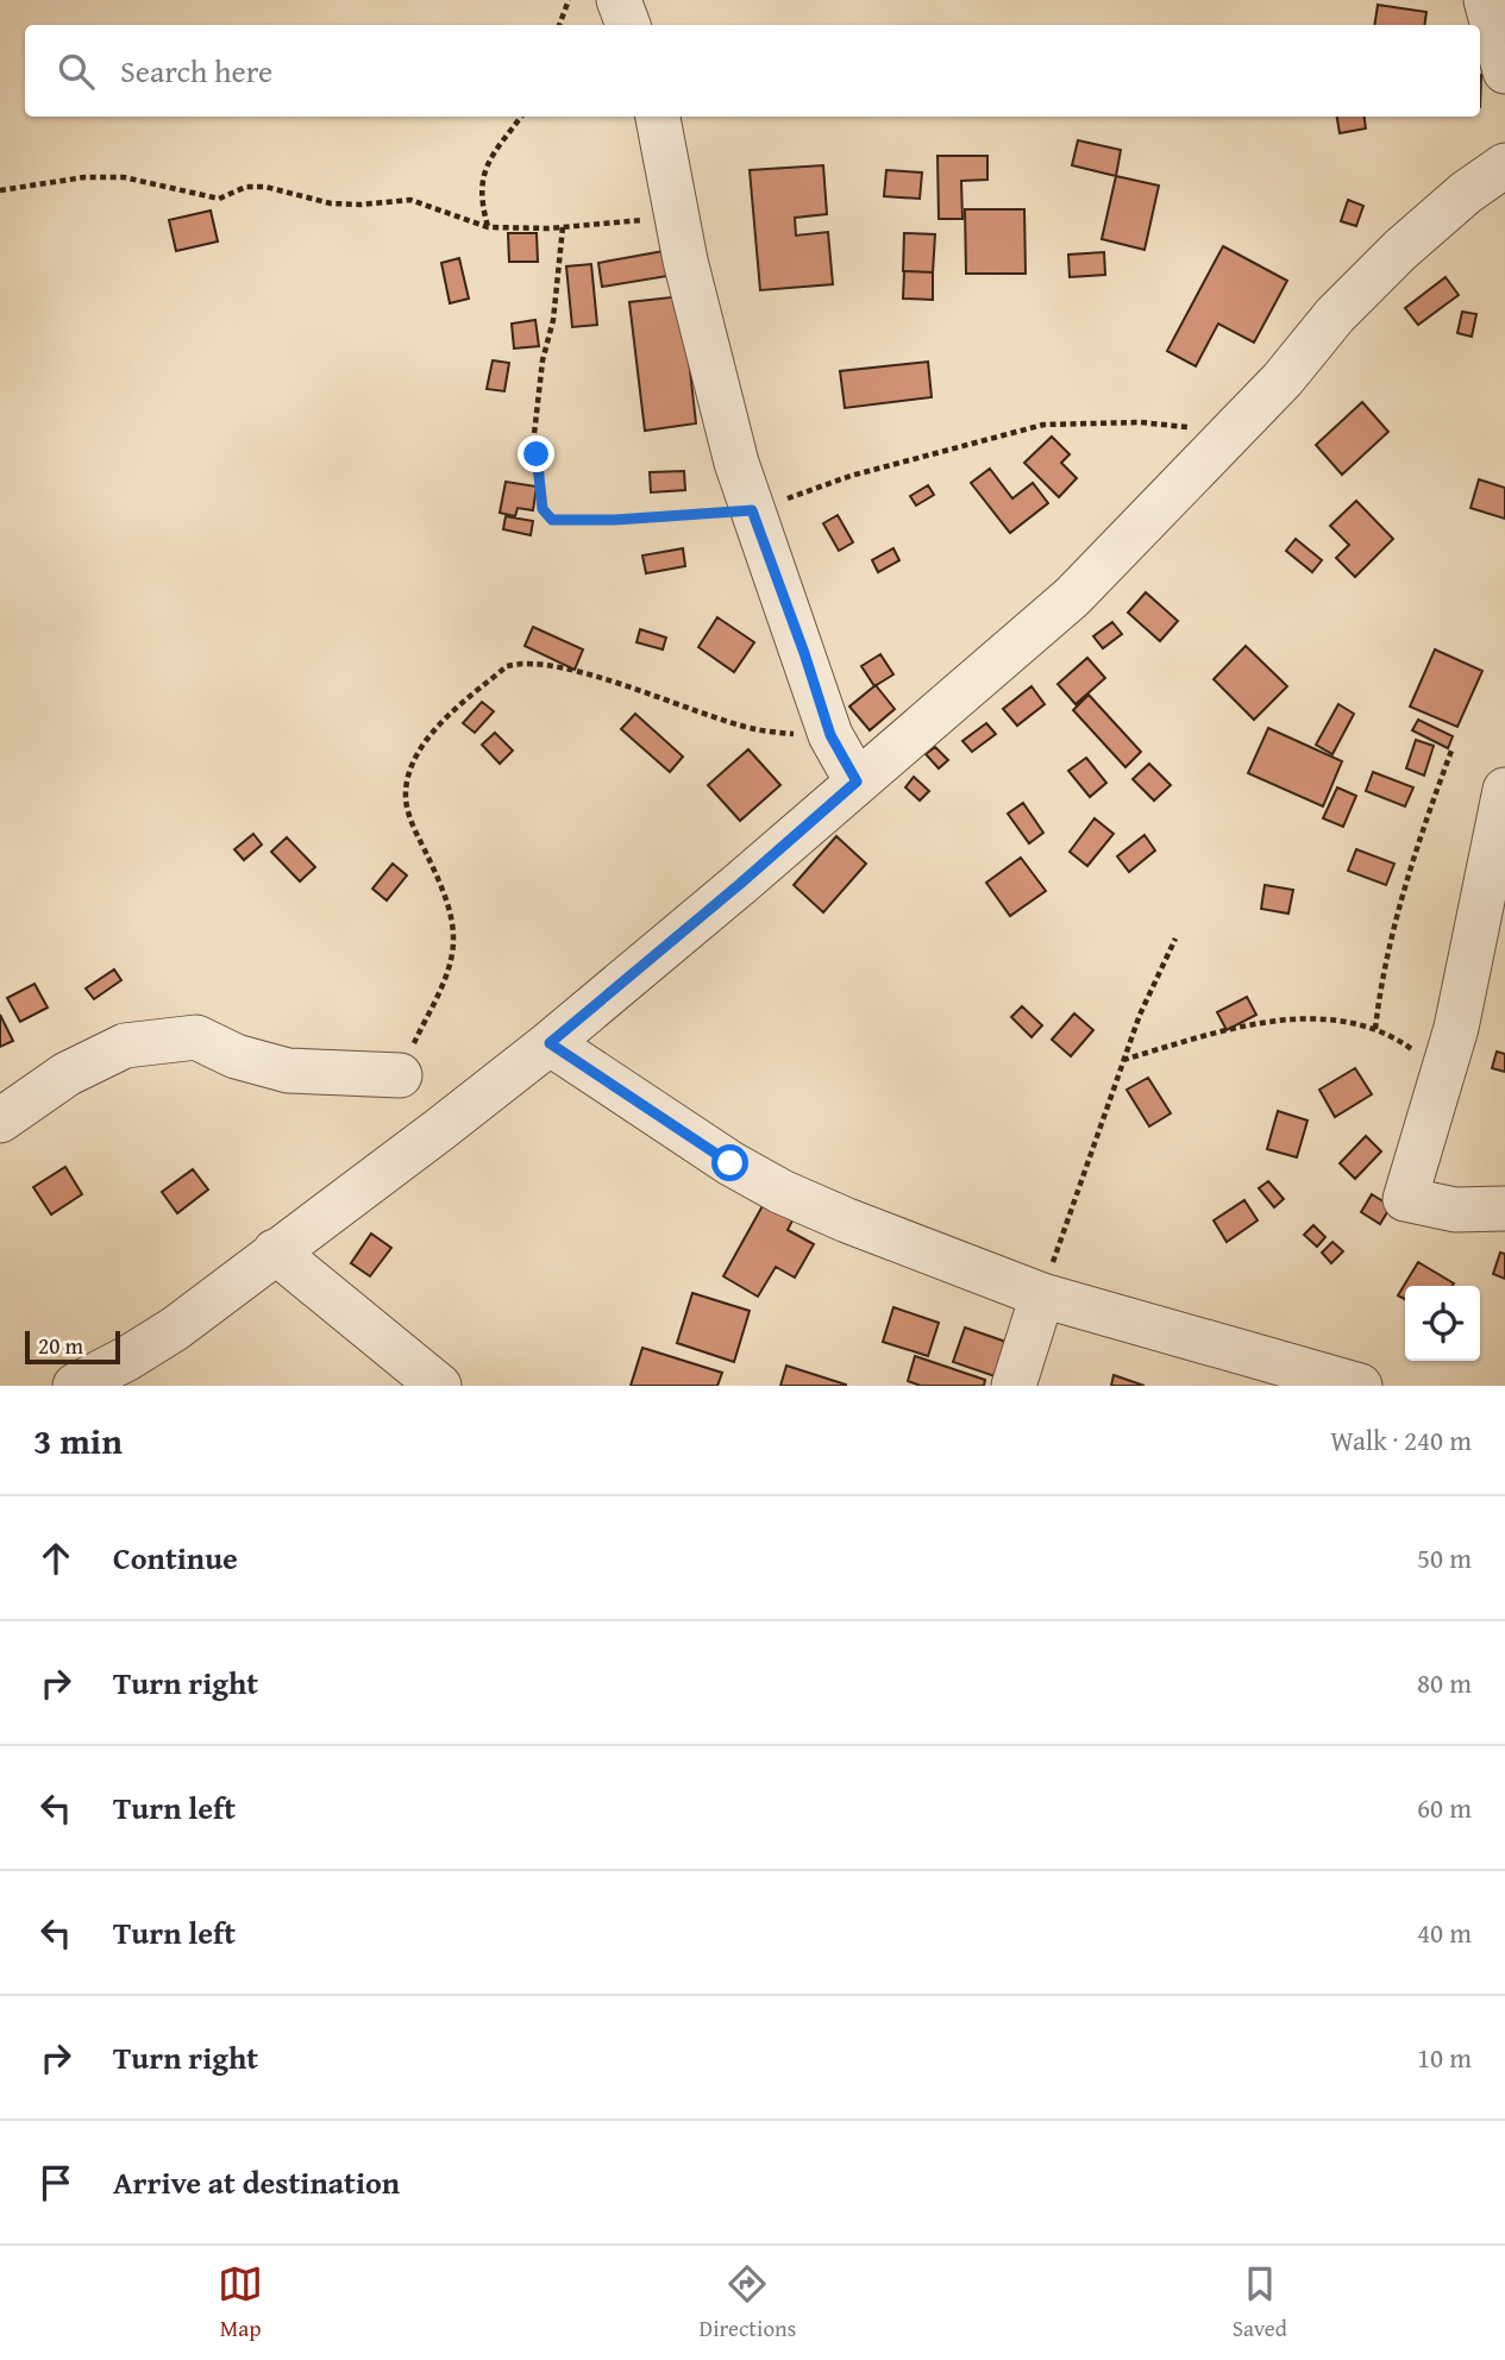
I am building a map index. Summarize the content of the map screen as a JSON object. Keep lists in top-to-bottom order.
{
  "scale_bar": "20 m",
  "page": {
    "search": "Search here",
    "scale": "20 m",
    "heading": ["3 min", "Walk · 240 m"],
    "list": [
      ["Continue", "50 m"],
      ["Turn right", "80 m"],
      ["Turn left", "60 m"],
      ["Turn left", "40 m"],
      ["Turn right", "10 m"],
      "Arrive at destination"
    ],
    "nav": ["Map", "Directions", "Saved"]
  }
}
